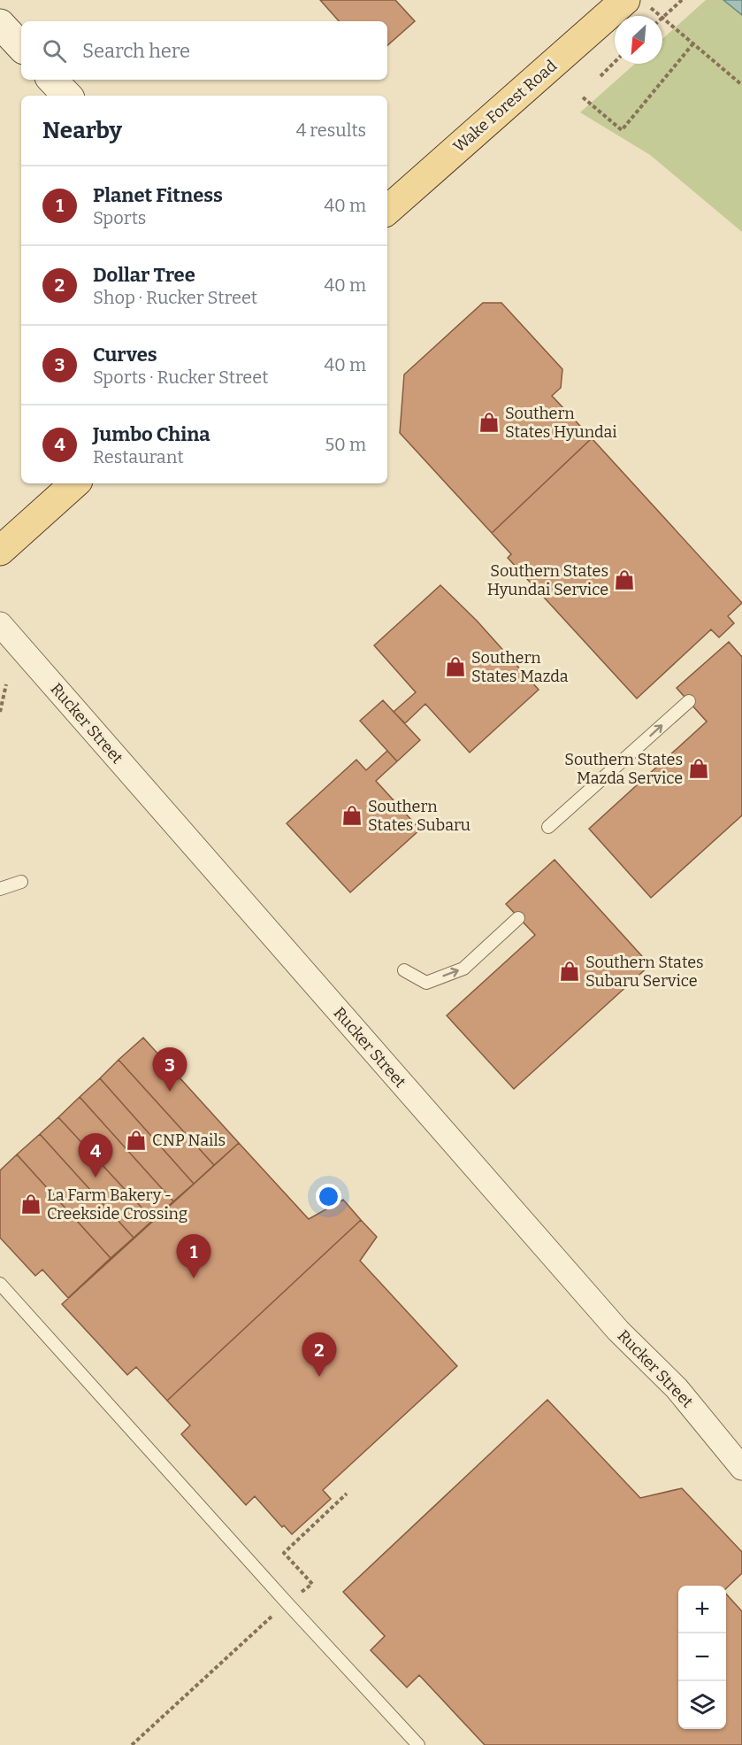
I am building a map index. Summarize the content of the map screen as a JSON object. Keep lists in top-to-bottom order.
{
  "streets": {
    "main road": ["Wake Forest Road"],
    "street": ["Rucker Street"]
  },
  "places": {
    "shop": [
      "Southern States Hyundai",
      "Southern States Hyundai Service",
      "Southern States Mazda",
      "Southern States Mazda Service",
      "Southern States Subaru",
      "Southern States Subaru Service",
      "CNP Nails",
      "La Farm Bakery - Creekside Crossing"
    ]
  },
  "north": "bottom left",
  "page": {
    "search": "Search here",
    "heading": ["Nearby", "4 results"],
    "list": [
      {
        "mark": "1",
        "name": "Planet Fitness",
        "note": "Sports",
        "value": "40 m"
      },
      {
        "mark": "2",
        "name": "Dollar Tree",
        "note": "Shop · Rucker Street",
        "value": "40 m"
      },
      {
        "mark": "3",
        "name": "Curves",
        "note": "Sports · Rucker Street",
        "value": "40 m"
      },
      {
        "mark": "4",
        "name": "Jumbo China",
        "note": "Restaurant",
        "value": "50 m"
      }
    ],
    "pins": [
      "3",
      "4",
      "1",
      "2"
    ],
    "map_buttons": ["+", "−"]
  }
}
